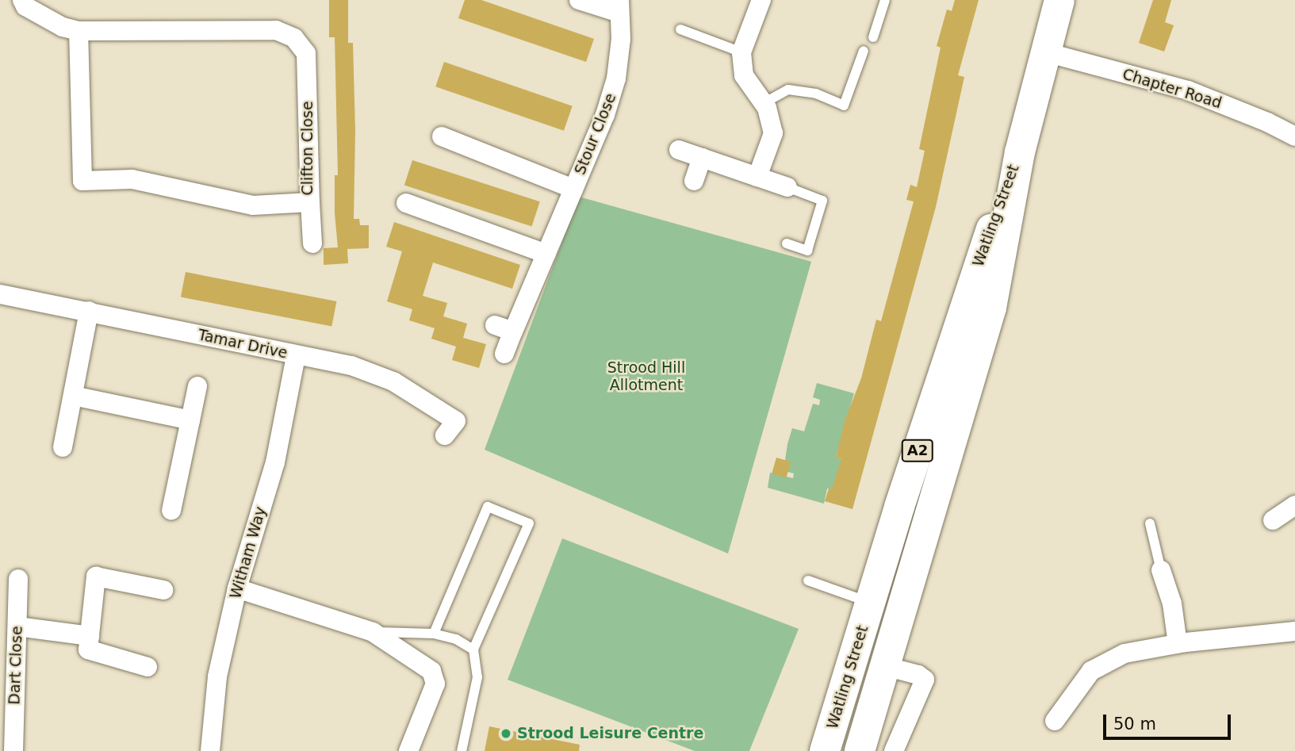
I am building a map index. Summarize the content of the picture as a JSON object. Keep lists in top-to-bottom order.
{
  "streets": {
    "main road": ["Watling Street", "A2"],
    "street": [
      "Chapter Road",
      "Stour Close",
      "Clifton Close",
      "Tamar Drive",
      "Witham Way",
      "Dart Close"
    ]
  },
  "crossings": [
    ["Chapter Road", "A2"],
    ["Watling Street", "A2"],
    ["Tamar Drive", "Witham Way"]
  ],
  "parks": ["Strood Hill Allotment"],
  "places": ["Strood Leisure Centre"],
  "scale_bar": "50 m"
}
